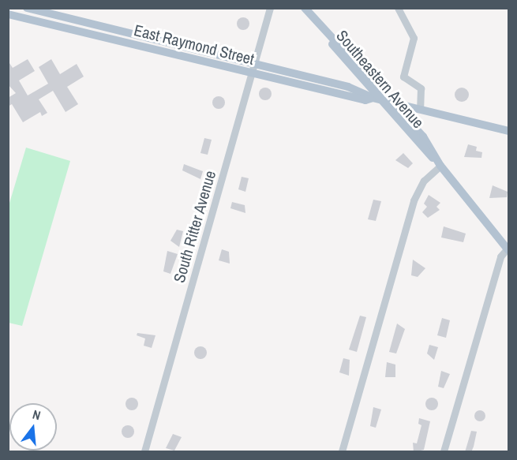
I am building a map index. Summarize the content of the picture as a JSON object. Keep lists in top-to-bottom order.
{
  "streets": {
    "main road": ["East Raymond Street", "Southeastern Avenue"],
    "street": ["South Ritter Avenue"]
  },
  "crossings": [
    ["East Raymond Street", "Southeastern Avenue"],
    ["East Raymond Street", "South Ritter Avenue"]
  ],
  "north": "top"
}
